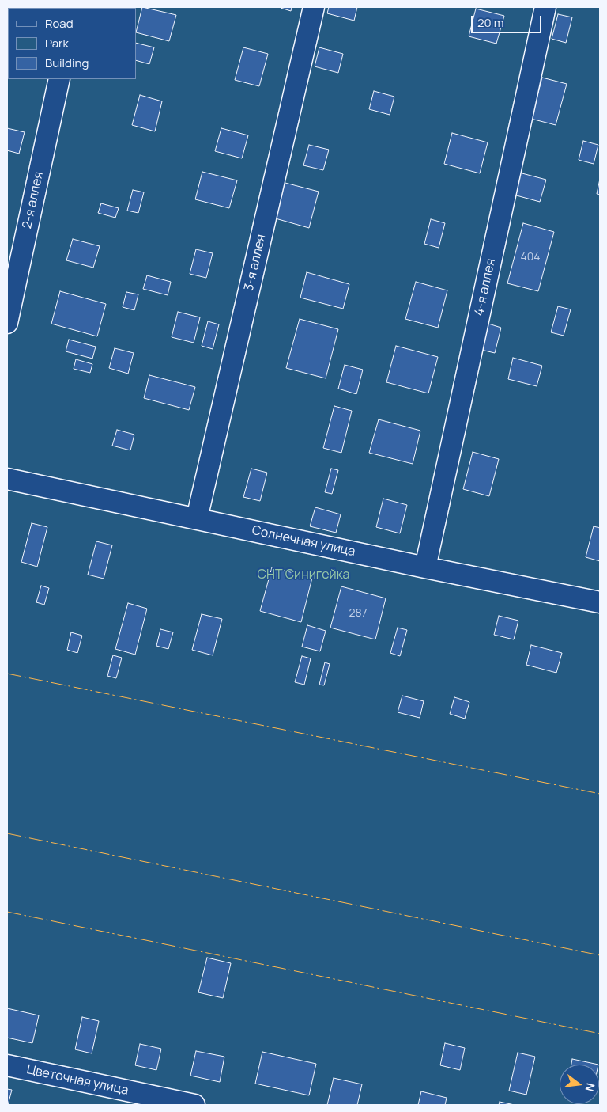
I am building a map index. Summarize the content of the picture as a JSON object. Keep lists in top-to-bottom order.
{
  "streets": {
    "street": [
      "2-я аллея",
      "3-я аллея",
      "4-я аллея",
      "Солнечная улица",
      "Цветочная улица"
    ]
  },
  "crossings": [
    ["3-я аллея", "Солнечная улица"],
    ["4-я аллея", "Солнечная улица"]
  ],
  "parks": ["СНТ Синигейка"],
  "house_numbers": ["404", "287"],
  "legend": ["Road", "Park", "Building"],
  "scale_bar": "20 m",
  "north": "right"
}
